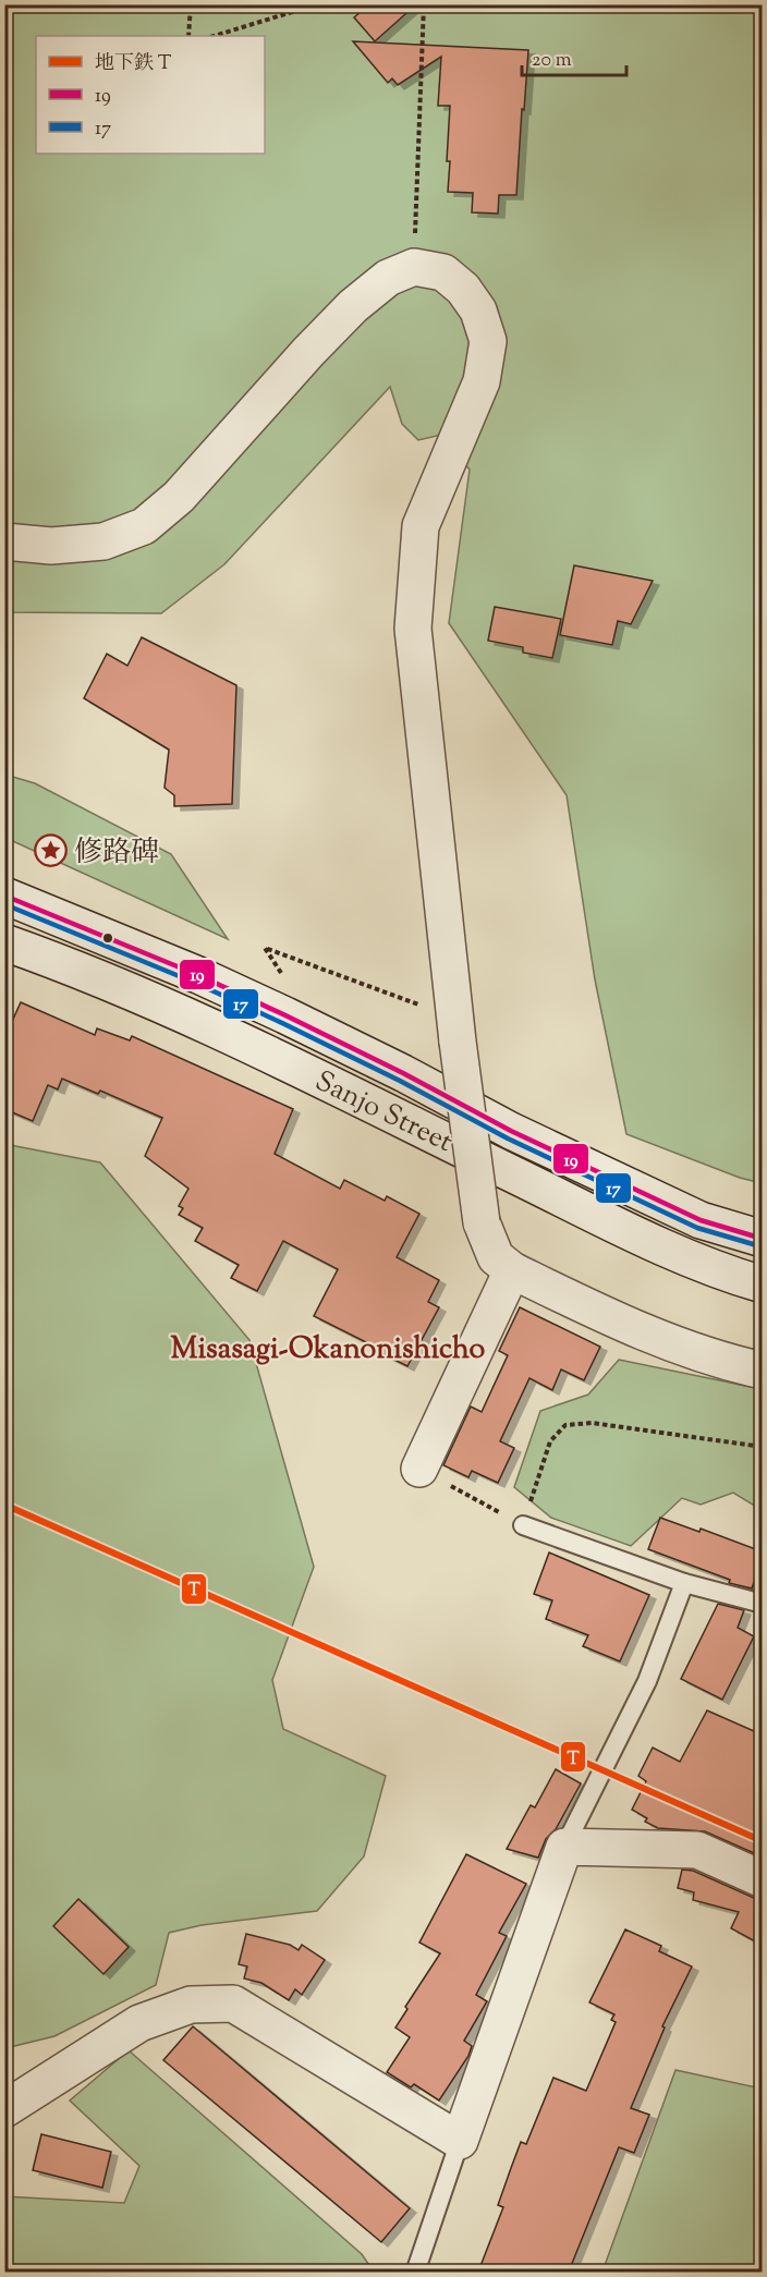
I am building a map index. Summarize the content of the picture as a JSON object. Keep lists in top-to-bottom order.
{
  "streets": {
    "street": ["Sanjo Street"]
  },
  "districts": ["Misasagi-Okanonishicho"],
  "places": {
    "place": ["修路碑"]
  },
  "lines": ["transit line 19", "transit line 17", "metro line T"],
  "legend": ["地下鉄 T", "19", "17"],
  "scale_bar": "20 m"
}
